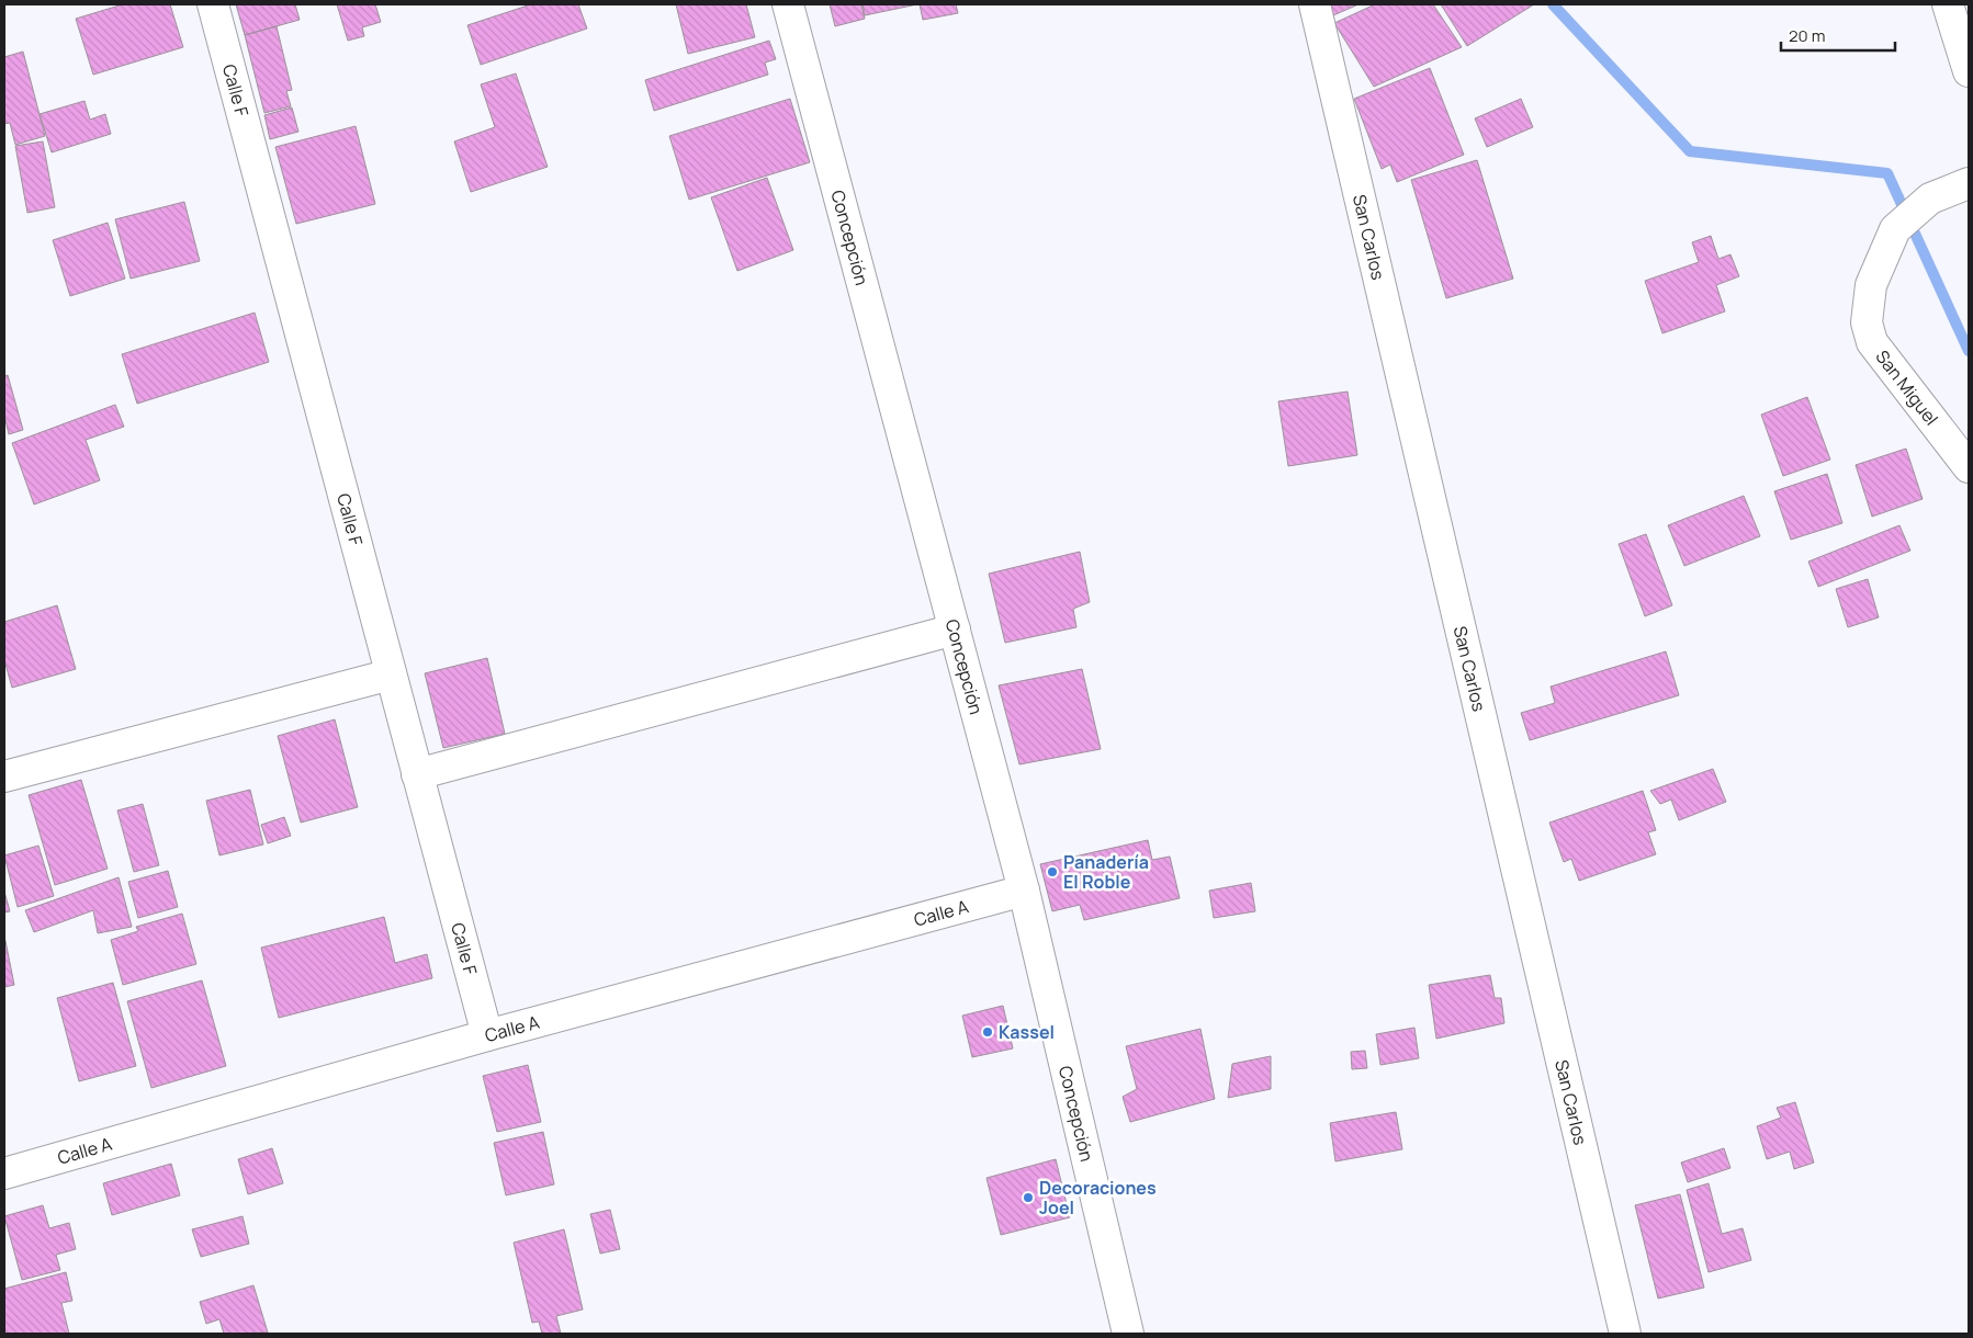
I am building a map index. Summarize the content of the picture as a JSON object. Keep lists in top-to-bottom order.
{
  "streets": {
    "street": [
      "Calle F",
      "San Carlos",
      "Concepción",
      "San Miguel",
      "Calle A"
    ]
  },
  "crossings": [
    ["Calle F", "Calle A"],
    ["Concepción", "Calle A"]
  ],
  "places": ["Panadería El Roble", "Kassel", "Decoraciones Joel"],
  "scale_bar": "20 m"
}
